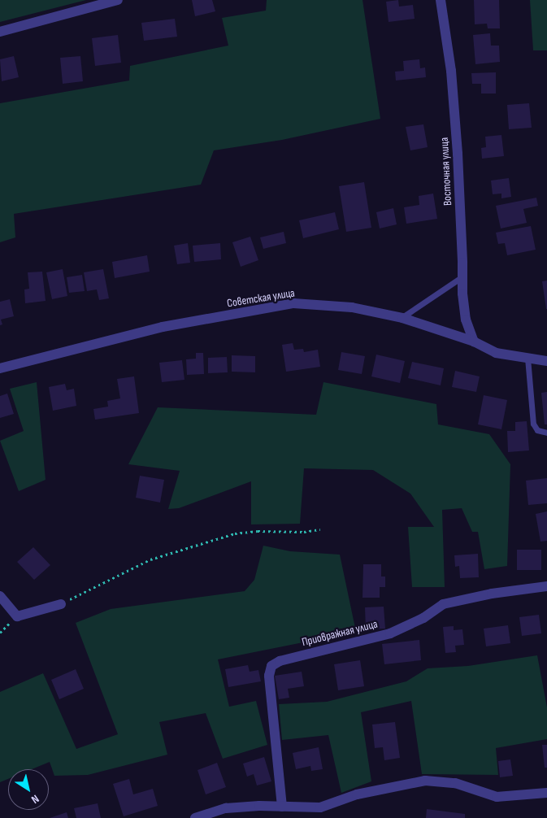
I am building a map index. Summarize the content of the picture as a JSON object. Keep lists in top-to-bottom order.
{
  "streets": {
    "street": ["Восточная улица", "Советская улица", "Приовражная улица"]
  },
  "crossings": [
    ["Восточная улица", "Советская улица"]
  ],
  "north": "bottom right"
}
